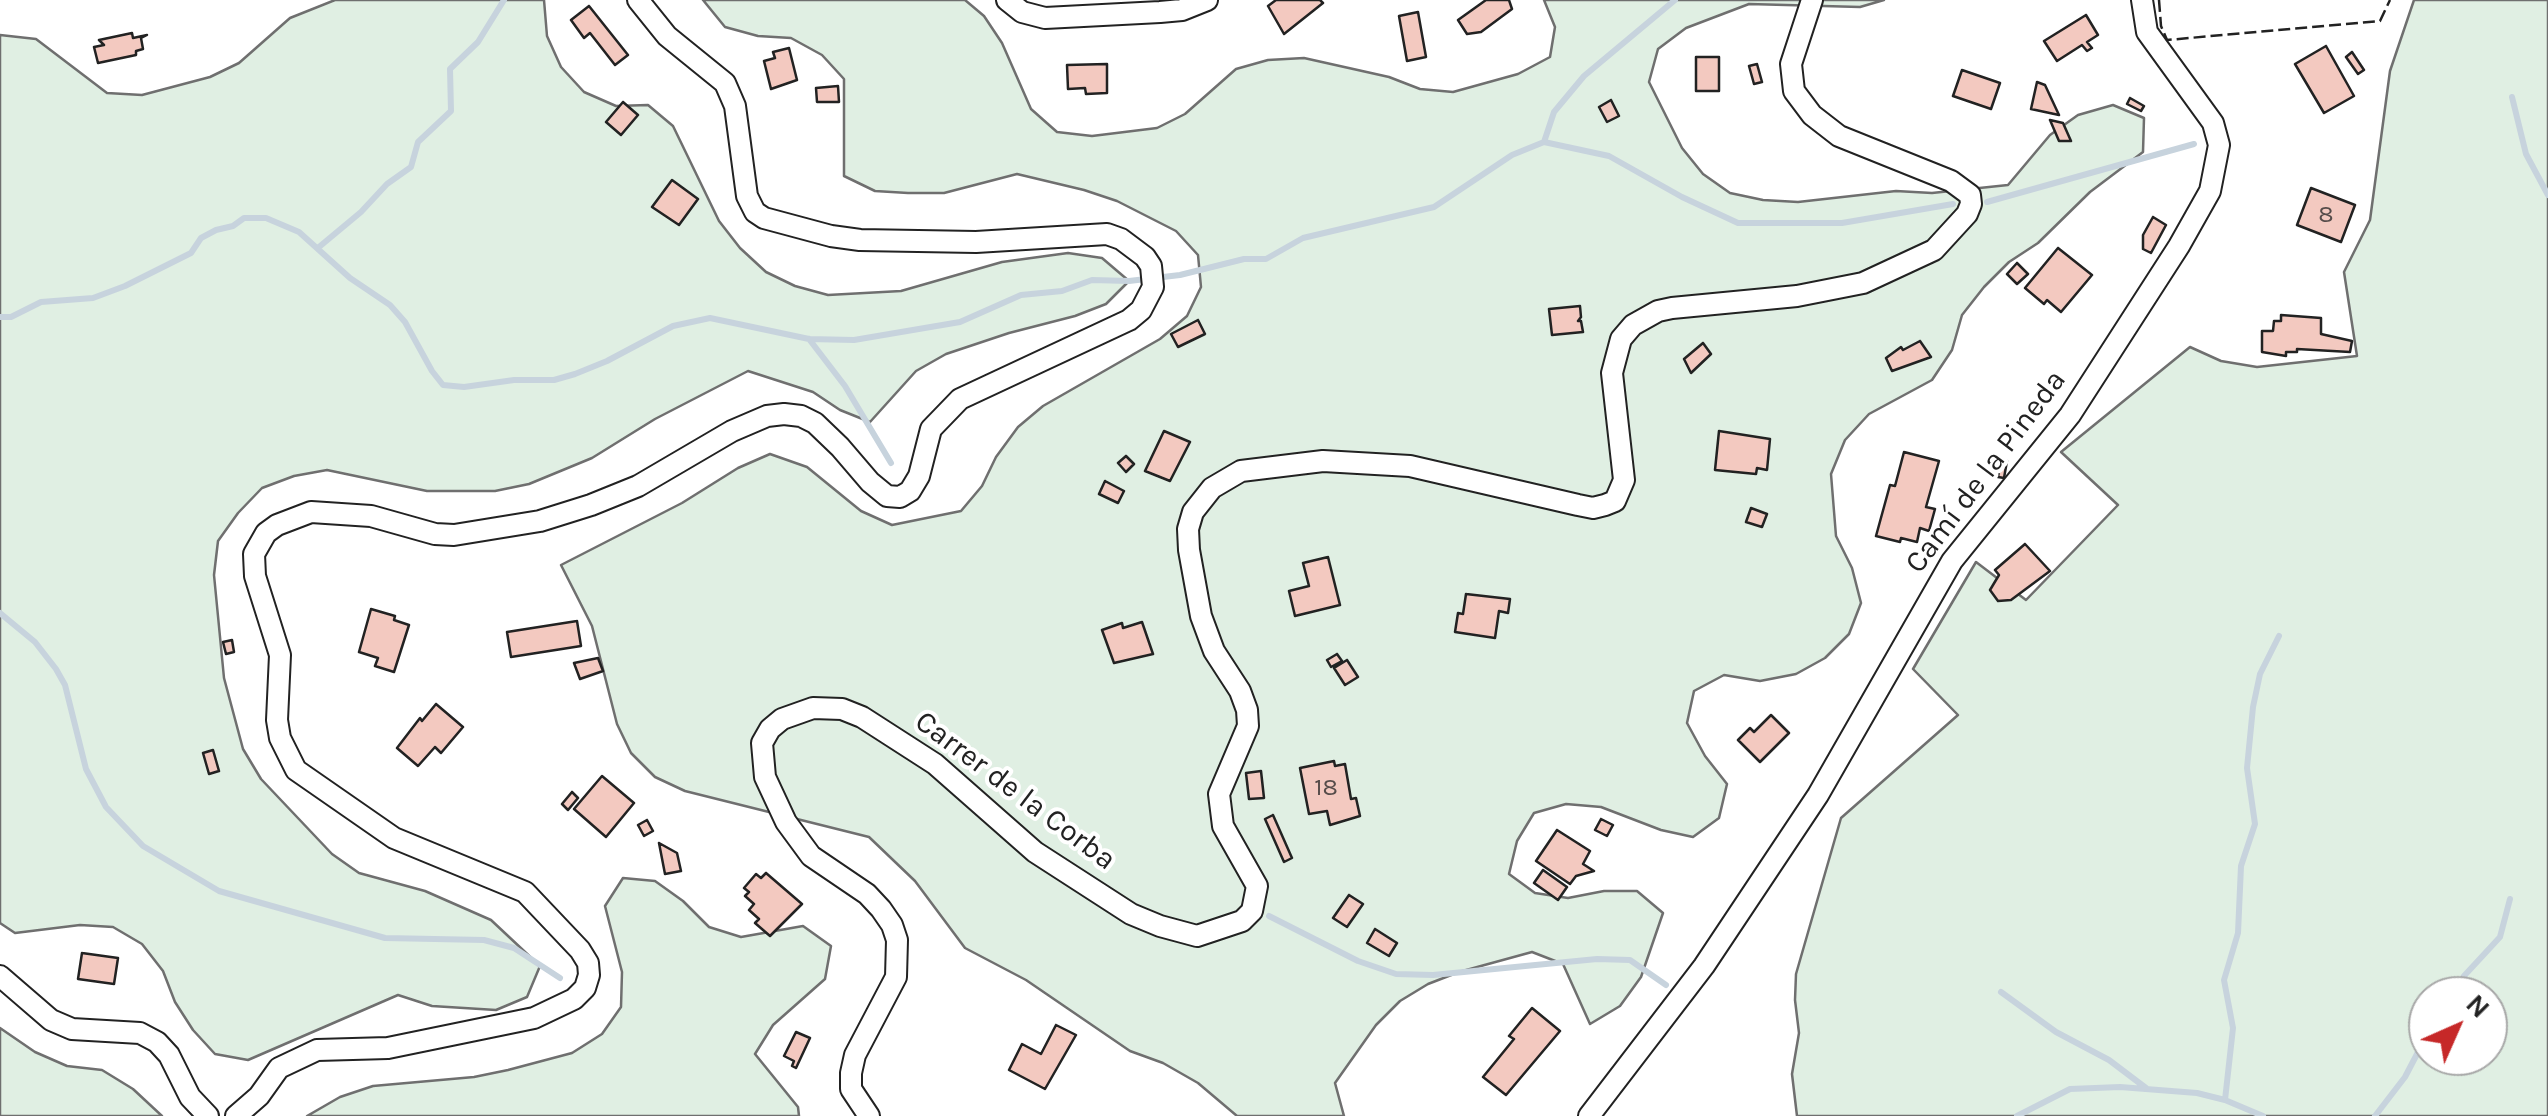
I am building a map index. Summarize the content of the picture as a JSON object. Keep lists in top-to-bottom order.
{
  "streets": {
    "street": ["Camí de la Pineda", "Carrer de la Corba"]
  },
  "house_numbers": ["8", "18"],
  "north": "top right"
}
